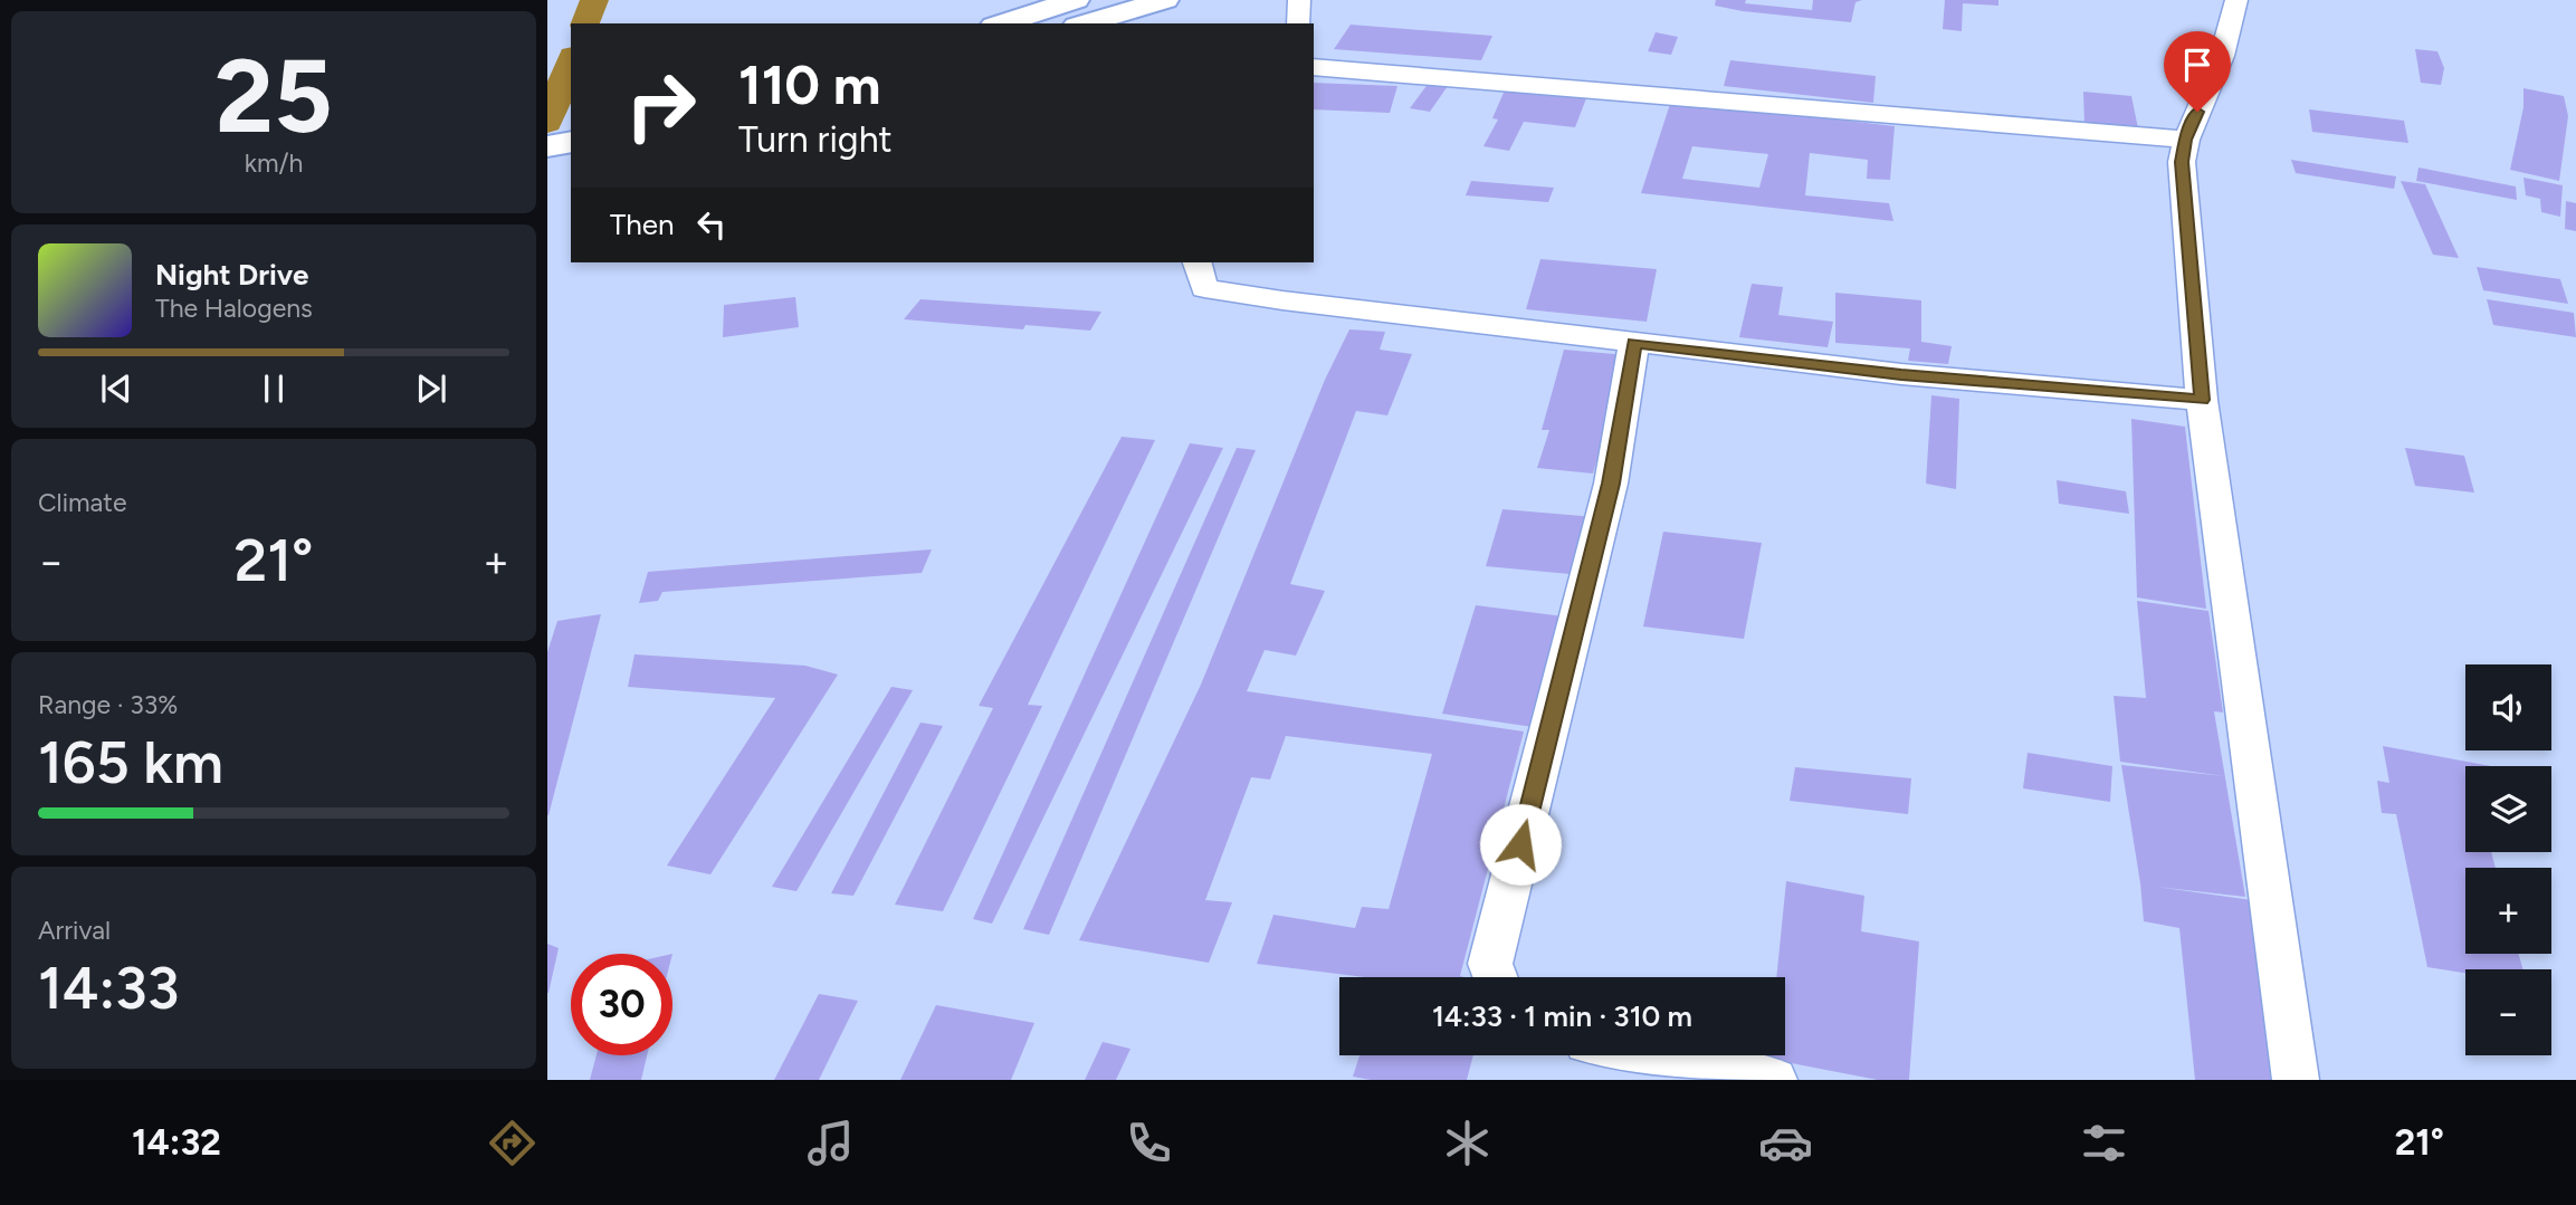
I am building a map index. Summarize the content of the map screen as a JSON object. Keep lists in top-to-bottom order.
{
  "page": {
    "tile": [
      ["25", "km/h"],
      "Climate",
      ["Range · 33%", "165 km"],
      ["Arrival", "14:33"]
    ],
    "turn": ["110 m", "Turn right"],
    "then": "Then",
    "song": ["Night Drive", "The Halogens"],
    "heat": ["−", "21°", "+"],
    "map_buttons": ["+", "−"],
    "limit": "30",
    "trip": "14:33 · 1 min · 310 m",
    "tabs": ["14:32", "21°"]
  }
}
